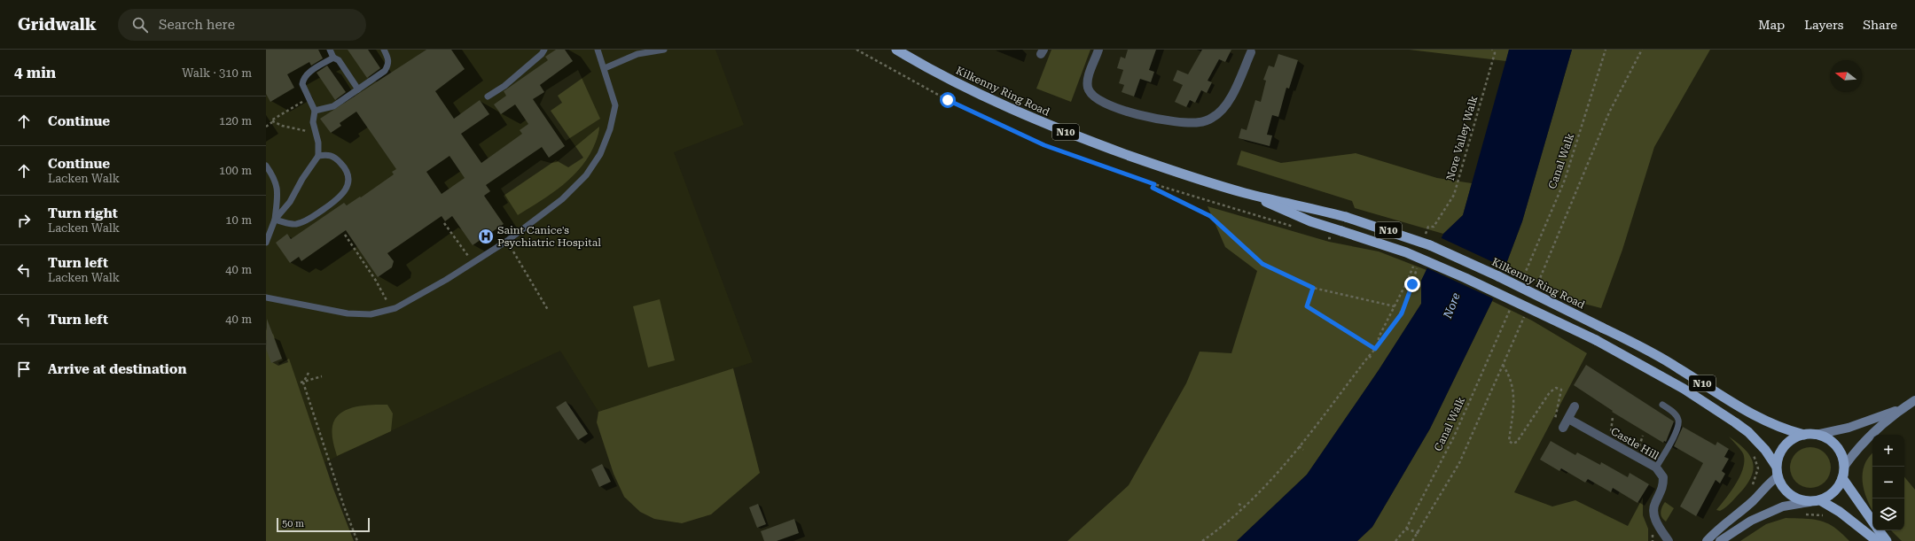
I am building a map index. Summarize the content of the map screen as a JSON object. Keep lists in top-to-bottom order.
{
  "streets": {
    "highway": ["Kilkenny Ring Road", "N10"],
    "street": ["Castle Hill"],
    "path": ["Nore Valley Walk", "Canal Walk"]
  },
  "crossings": [
    ["Kilkenny Ring Road", "N10"]
  ],
  "water": ["Nore"],
  "places": {
    "hospital": ["Saint Canice's Psychiatric Hospital"]
  },
  "scale_bar": "50 m",
  "north": "left",
  "page": {
    "header": "Gridwalk",
    "search": "Search here",
    "nav": ["Map", "Layers", "Share"],
    "heading": ["4 min", "Walk · 310 m"],
    "list": [
      ["Continue", "120 m"],
      ["Continue", "Lacken Walk", "100 m"],
      ["Turn right", "Lacken Walk", "10 m"],
      ["Turn left", "Lacken Walk", "40 m"],
      ["Turn left", "40 m"],
      "Arrive at destination"
    ],
    "map_buttons": ["+", "−"],
    "scale": "50 m"
  }
}
